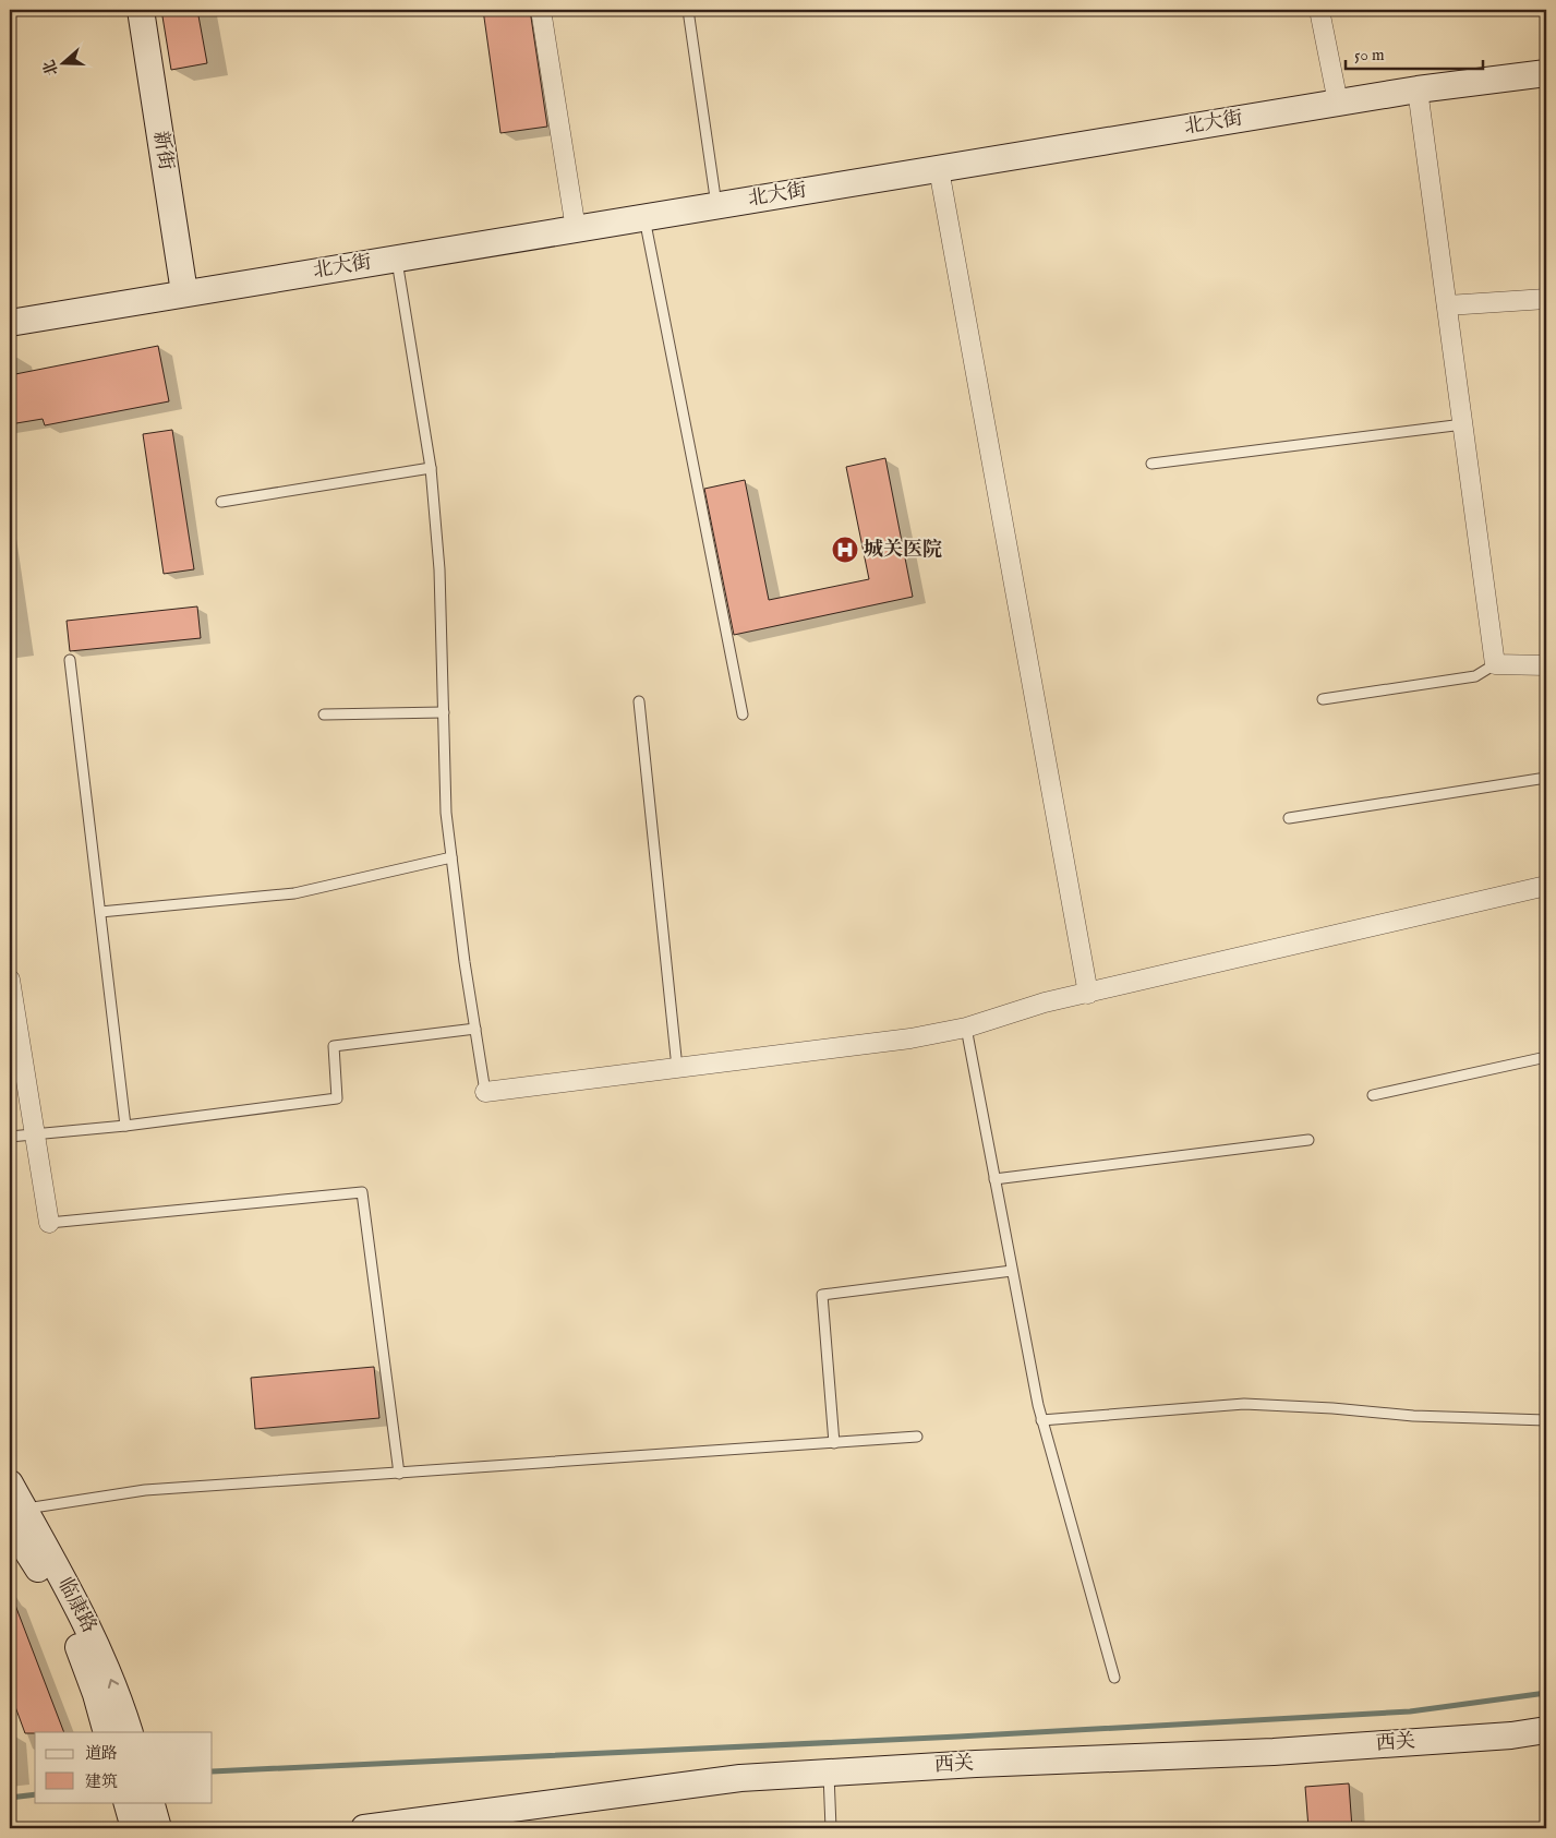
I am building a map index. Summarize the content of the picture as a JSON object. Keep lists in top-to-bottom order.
{
  "streets": {
    "main road": [
      "北大街",
      "新街",
      "临康路",
      "西关"
    ]
  },
  "crossings": [
    ["北大街", "新街"]
  ],
  "places": {
    "hospital": ["城关医院"]
  },
  "legend": ["道路", "建筑"],
  "scale_bar": "50 m",
  "north": "left"
}
